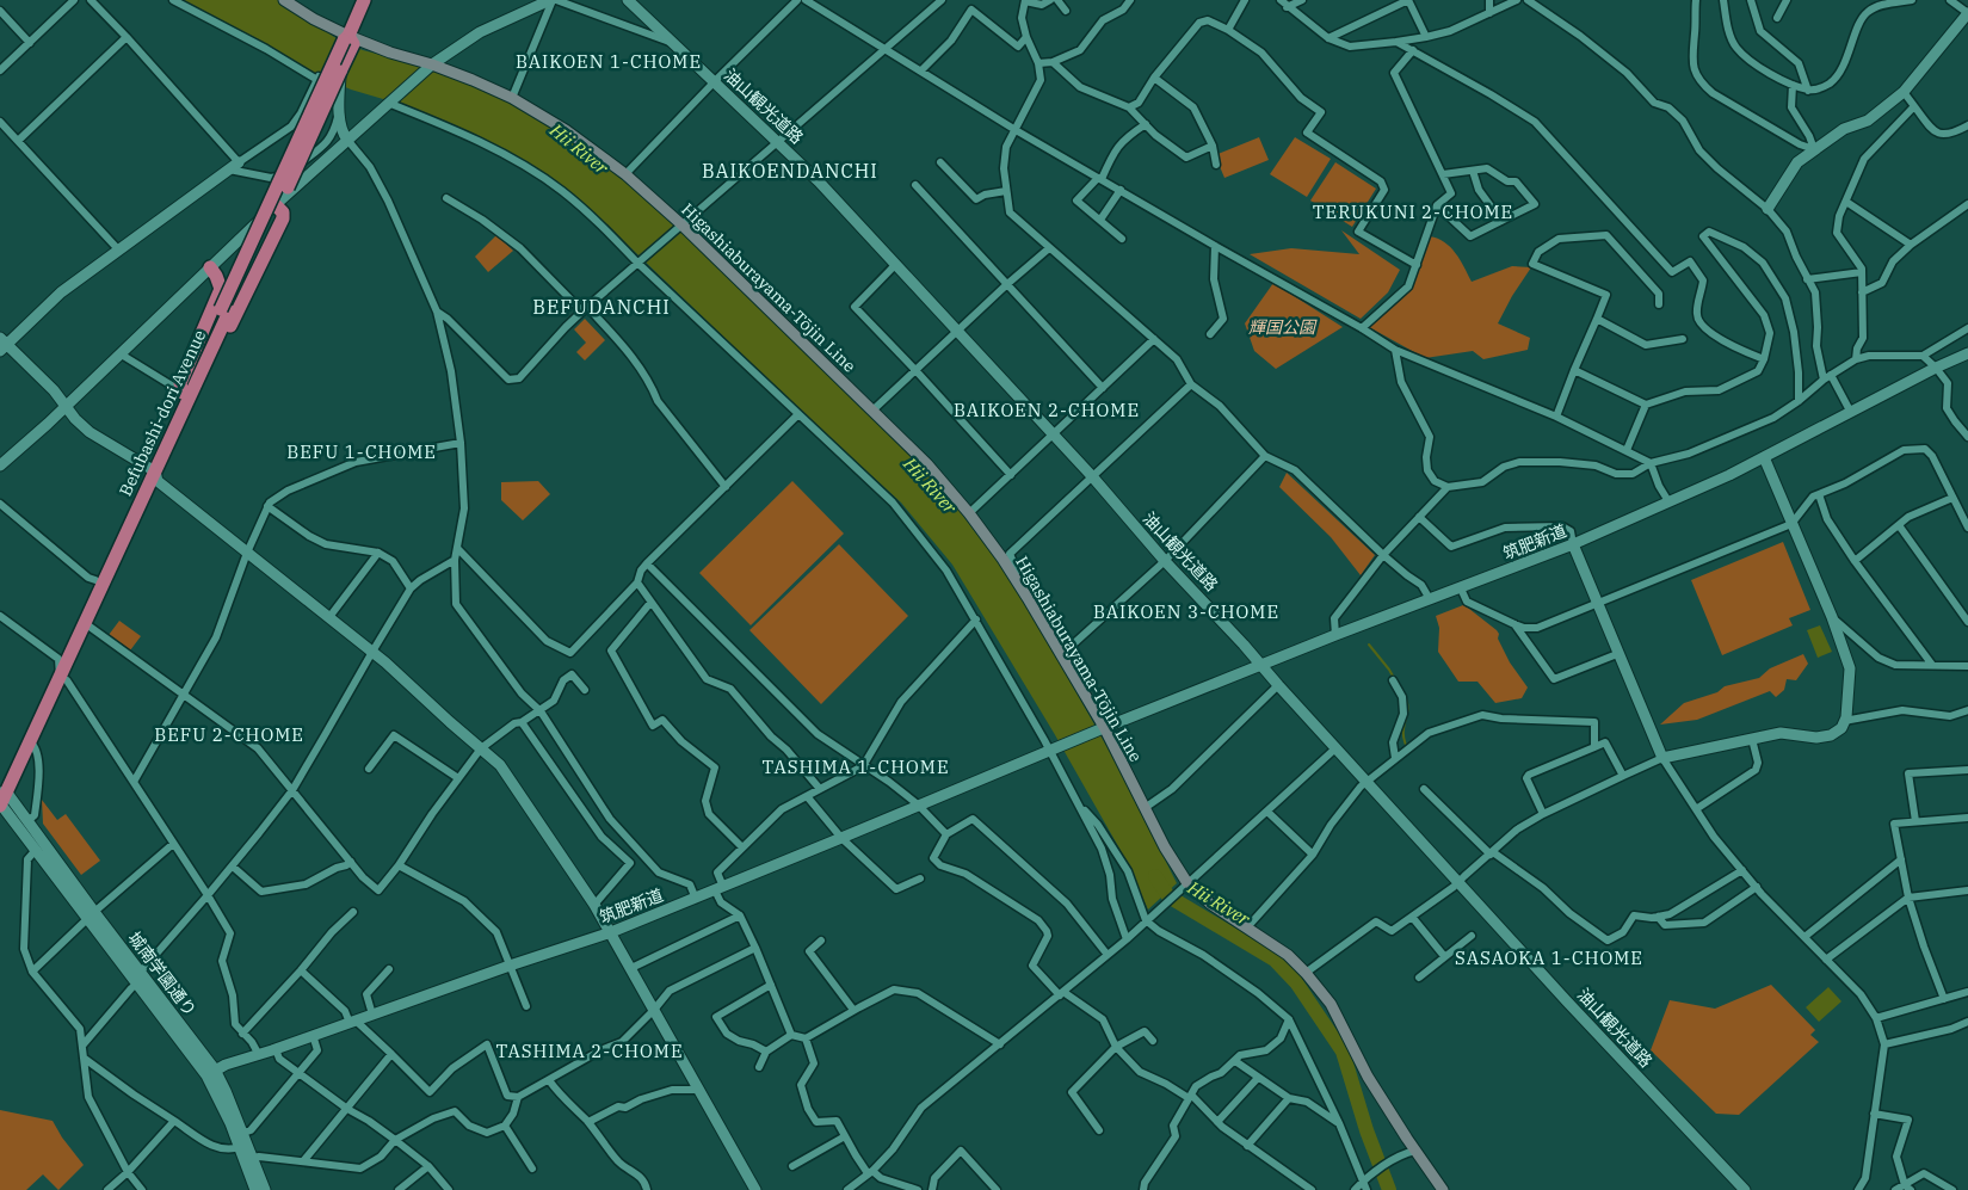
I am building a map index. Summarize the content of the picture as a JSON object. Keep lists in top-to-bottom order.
{
  "streets": {
    "highway": ["Befubashi-dori Avenue"],
    "main road": ["Higashiaburayama-Tōjin Line"],
    "street": ["油山観光道路", "筑肥新道", "城南学園通り"]
  },
  "crossings": [
    ["油山観光道路", "筑肥新道"],
    ["Higashiaburayama-Tōjin Line", "Befubashi-dori Avenue"],
    ["Higashiaburayama-Tōjin Line", "筑肥新道"],
    ["Befubashi-dori Avenue", "城南学園通り"],
    ["筑肥新道", "城南学園通り"]
  ],
  "districts": [
    "BAIKOEN 1-CHOME",
    "BAIKOENDANCHI",
    "TERUKUNI 2-CHOME",
    "BEFUDANCHI",
    "BAIKOEN 2-CHOME",
    "BEFU 1-CHOME",
    "BAIKOEN 3-CHOME",
    "BEFU 2-CHOME",
    "TASHIMA 1-CHOME",
    "SASAOKA 1-CHOME",
    "TASHIMA 2-CHOME"
  ],
  "water": ["Hii River"],
  "parks": ["輝国公園"]
}
